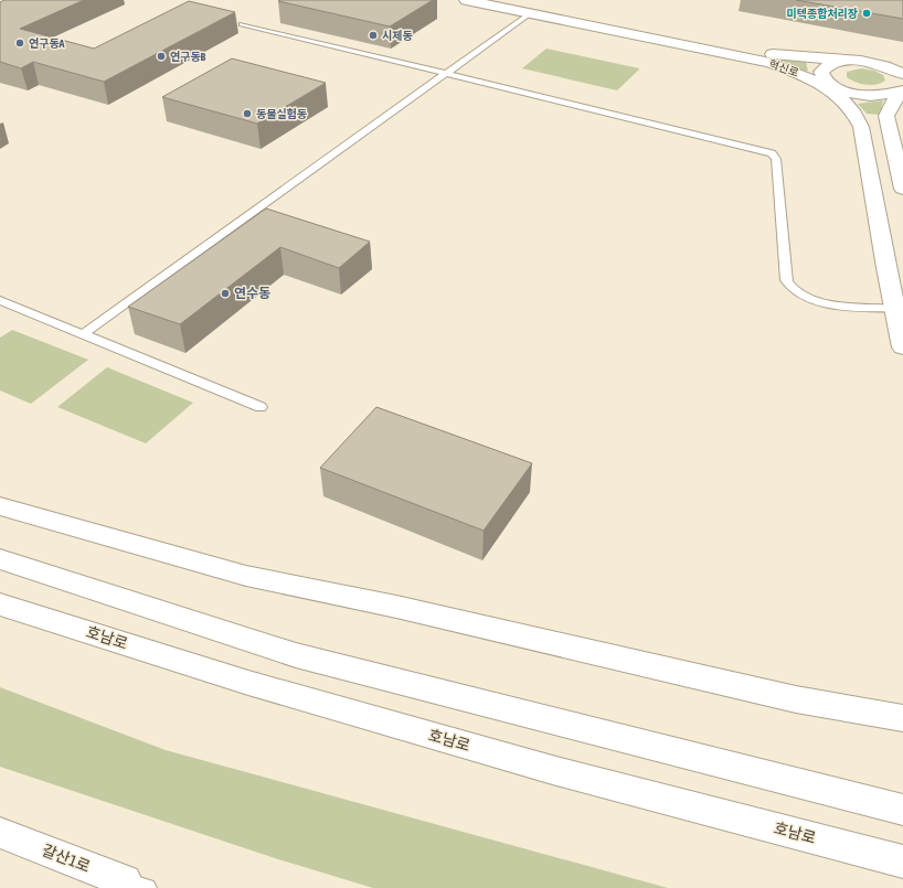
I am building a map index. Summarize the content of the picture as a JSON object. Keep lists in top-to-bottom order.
{
  "streets": {
    "main road": ["혁신로", "호남로", "갈산1로"]
  },
  "places": [
    "미텍종합처리장",
    "시제동",
    "연구동A",
    "연구동B",
    "동물실험동",
    "연수동"
  ]
}
